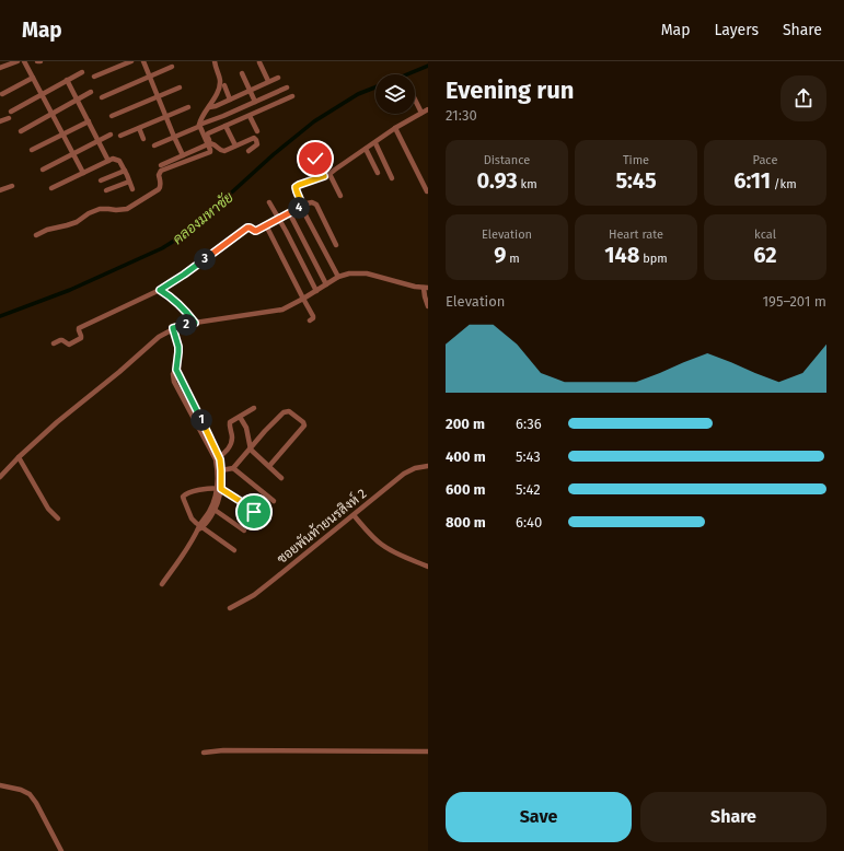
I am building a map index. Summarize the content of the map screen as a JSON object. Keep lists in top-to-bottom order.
{
  "streets": {
    "street": ["ซอยพันท้ายนรสิงห์ 2"]
  },
  "water": ["คลองมหาชัย"],
  "page": {
    "header": "Map",
    "nav": ["Map", "Layers", "Share"],
    "heading": ["Evening run", "21:30"],
    "stats": [
      ["Distance", "0.93 km"],
      ["Time", "5:45"],
      ["Pace", "6:11 /km"],
      ["Elevation", "9 m"],
      ["Heart rate", "148 bpm"],
      ["kcal", "62"]
    ],
    "pins": [
      "4",
      "3",
      "2",
      "1"
    ],
    "chart": ["Elevation", "195–201 m"],
    "list": [
      {
        "name": "200 m",
        "note": "6:36"
      },
      {
        "name": "400 m",
        "note": "5:43"
      },
      {
        "name": "600 m",
        "note": "5:42"
      },
      {
        "name": "800 m",
        "note": "6:40"
      }
    ],
    "buttons": ["Save", "Share"]
  }
}
